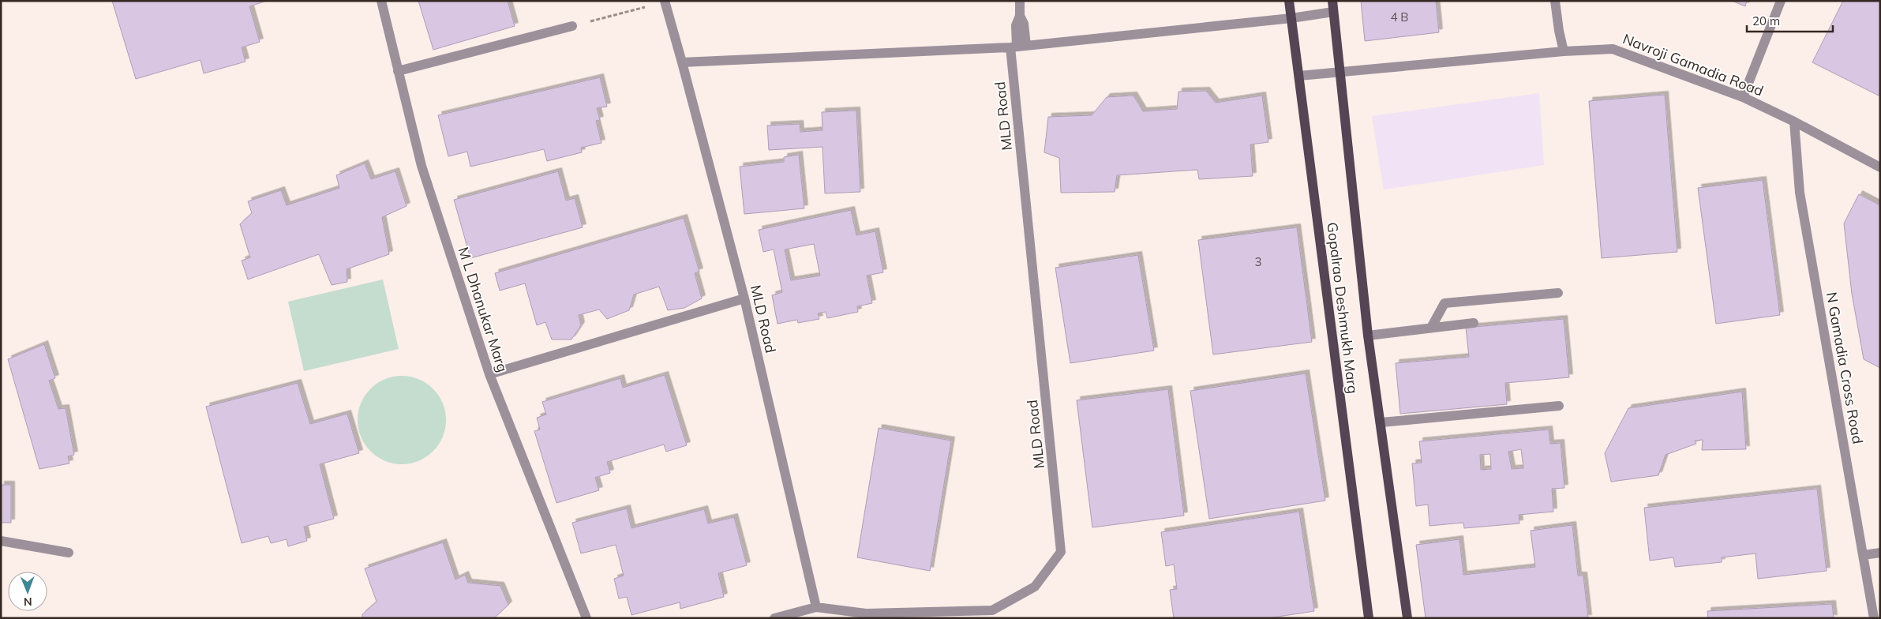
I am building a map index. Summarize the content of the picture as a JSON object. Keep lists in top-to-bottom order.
{
  "streets": {
    "main road": ["Gopalrao Deshmukh Marg"],
    "street": [
      "Navroji Gamadia Road",
      "MLD Road",
      "M L Dhanukar Marg",
      "N Gamadia Cross Road"
    ]
  },
  "crossings": [
    ["Navroji Gamadia Road", "Gopalrao Deshmukh Marg"],
    ["Navroji Gamadia Road", "N Gamadia Cross Road"]
  ],
  "house_numbers": ["4 B", "3"],
  "scale_bar": "20 m",
  "north": "bottom"
}
